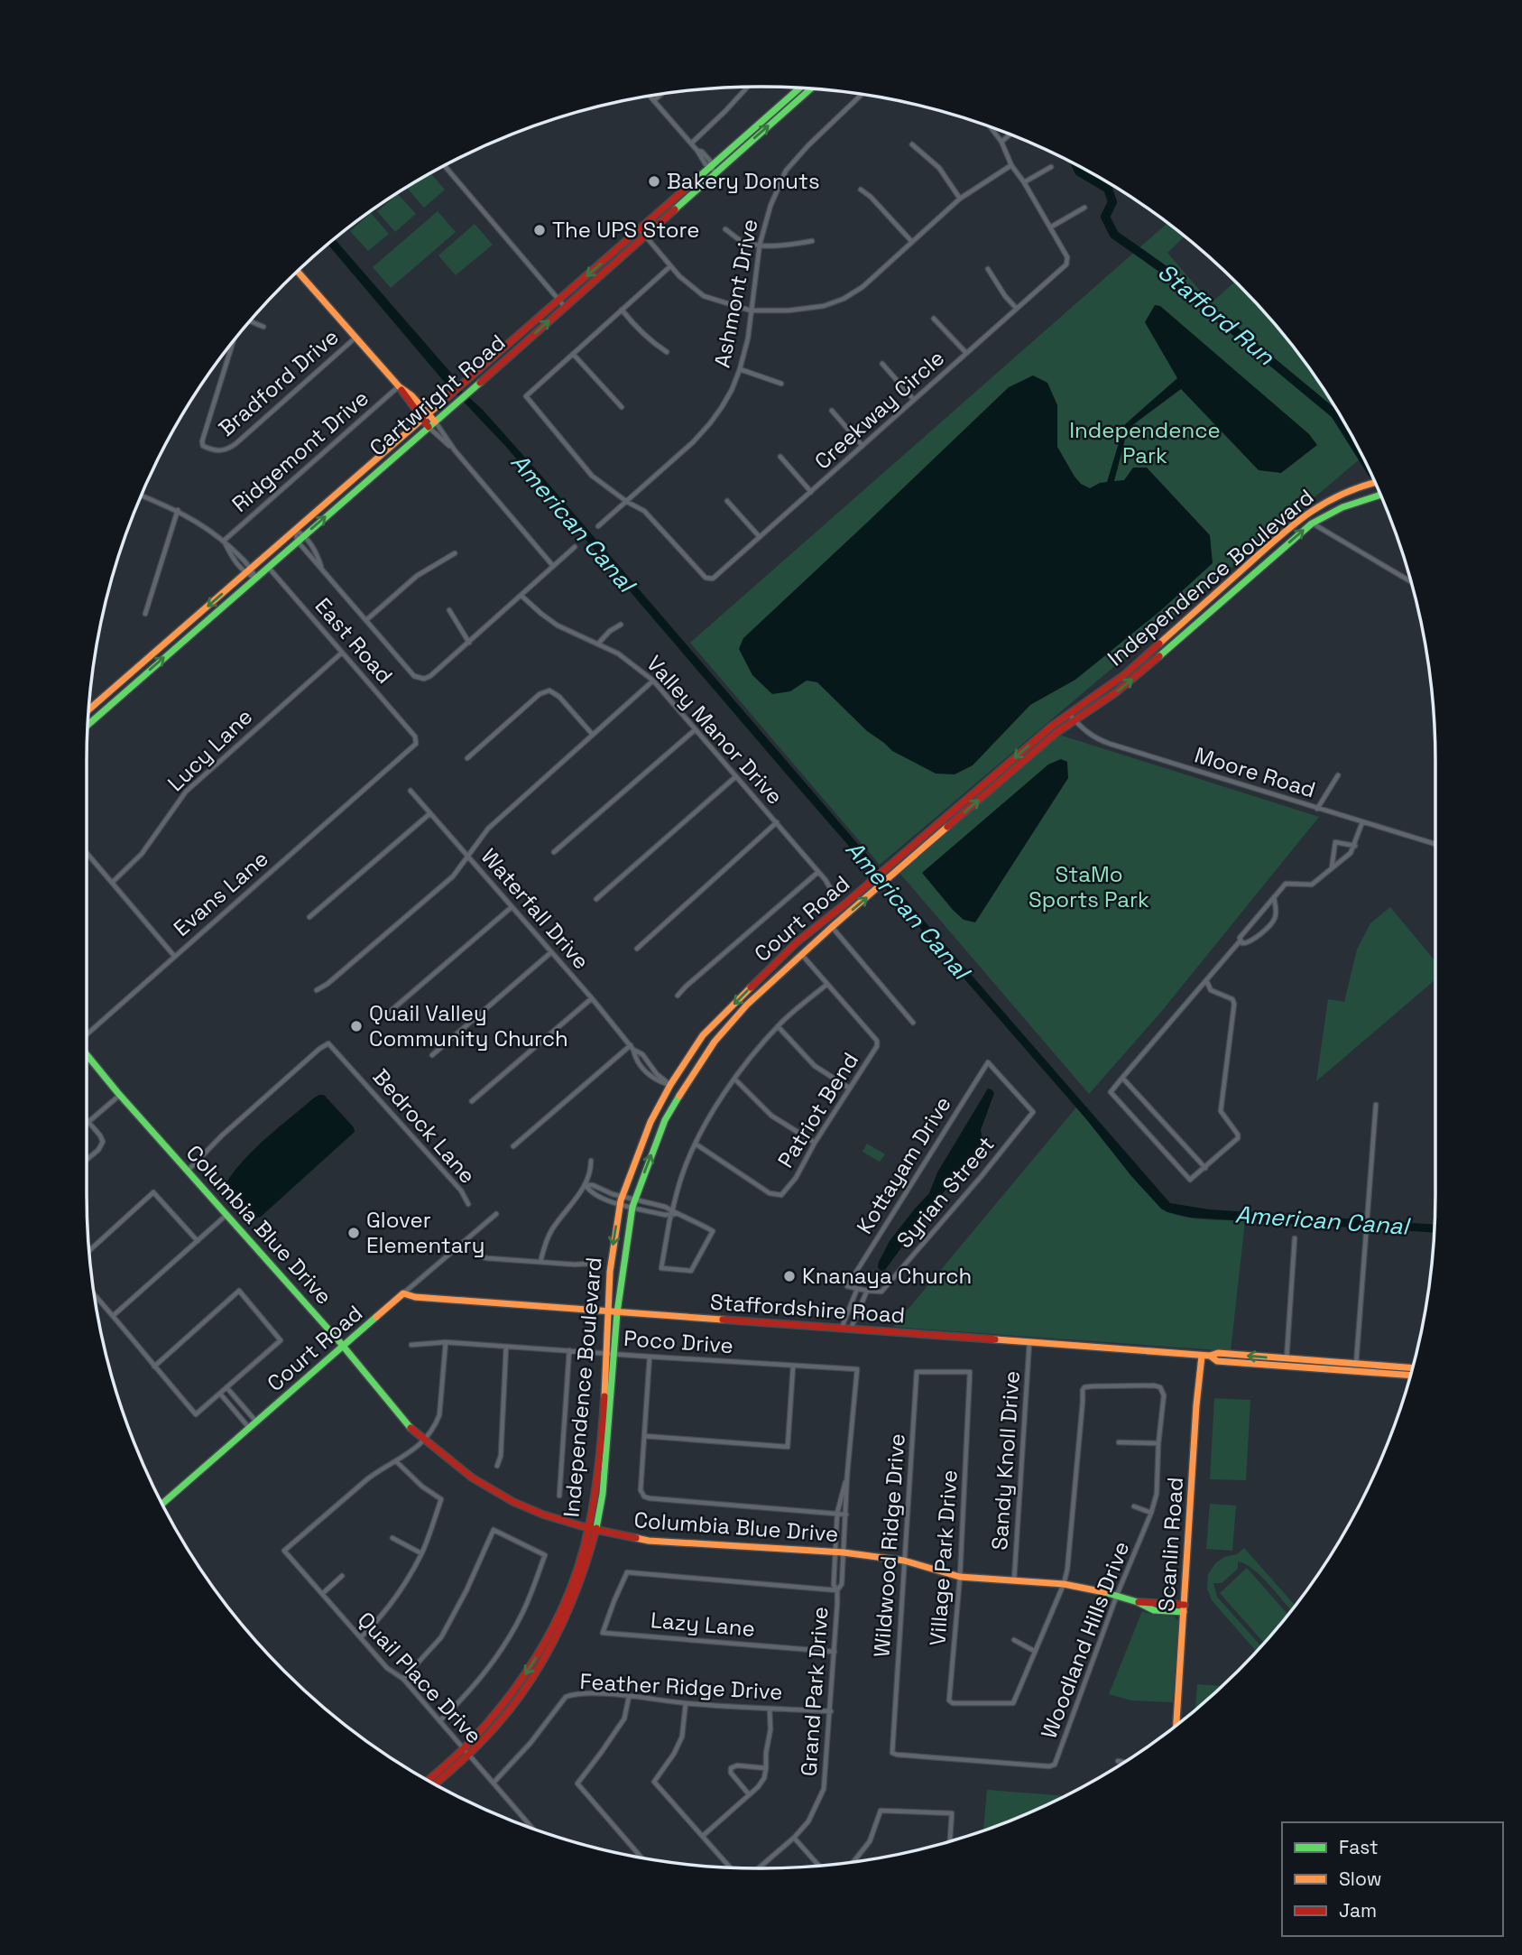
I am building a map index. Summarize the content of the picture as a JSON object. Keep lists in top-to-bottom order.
{
  "streets": {
    "main road": [
      "Cartwright Road",
      "Independence Boulevard",
      "Court Road",
      "Columbia Blue Drive",
      "Staffordshire Road",
      "Scanlin Road"
    ],
    "street": [
      "Ashmont Drive",
      "Bradford Drive",
      "Creekway Circle",
      "Ridgemont Drive",
      "East Road",
      "Valley Manor Drive",
      "Lucy Lane",
      "Moore Road",
      "Evans Lane",
      "Waterfall Drive",
      "Patriot Bend",
      "Bedrock Lane",
      "Kottayam Drive",
      "Syrian Street",
      "Poco Drive",
      "Sandy Knoll Drive",
      "Wildwood Ridge Drive",
      "Village Park Drive",
      "Lazy Lane",
      "Woodland Hills Drive",
      "Quail Place Drive",
      "Feather Ridge Drive",
      "Grand Park Drive"
    ]
  },
  "crossings": [
    ["Ashmont Drive", "Creekway Circle"],
    ["Cartwright Road", "East Road"],
    ["Independence Boulevard", "Moore Road"],
    ["Independence Boulevard", "Court Road"],
    ["Independence Boulevard", "Columbia Blue Drive"],
    ["Independence Boulevard", "Staffordshire Road"],
    ["Independence Boulevard", "Poco Drive"],
    ["Independence Boulevard", "Quail Place Drive"],
    ["East Road", "Lucy Lane"],
    ["East Road", "Evans Lane"],
    ["Moore Road", "Court Road"],
    ["Waterfall Drive", "Court Road"],
    ["Court Road", "Columbia Blue Drive"],
    ["Court Road", "Staffordshire Road"],
    ["Bedrock Lane", "Columbia Blue Drive"],
    ["Kottayam Drive", "Syrian Street"],
    ["Columbia Blue Drive", "Sandy Knoll Drive"],
    ["Columbia Blue Drive", "Scanlin Road"],
    ["Columbia Blue Drive", "Wildwood Ridge Drive"],
    ["Columbia Blue Drive", "Village Park Drive"],
    ["Columbia Blue Drive", "Woodland Hills Drive"],
    ["Columbia Blue Drive", "Grand Park Drive"],
    ["Staffordshire Road", "Sandy Knoll Drive"],
    ["Staffordshire Road", "Scanlin Road"],
    ["Poco Drive", "Grand Park Drive"],
    ["Wildwood Ridge Drive", "Village Park Drive"],
    ["Wildwood Ridge Drive", "Woodland Hills Drive"],
    ["Lazy Lane", "Grand Park Drive"],
    ["Quail Place Drive", "Feather Ridge Drive"],
    ["Feather Ridge Drive", "Grand Park Drive"]
  ],
  "water": ["Stafford Run", "American Canal"],
  "parks": ["Independence Park", "StaMo Sports Park"],
  "places": [
    "Bakery Donuts",
    "The UPS Store",
    "Quail Valley Community Church",
    "Glover Elementary",
    "Knanaya Church"
  ],
  "legend": ["Fast", "Slow", "Jam"]
}
